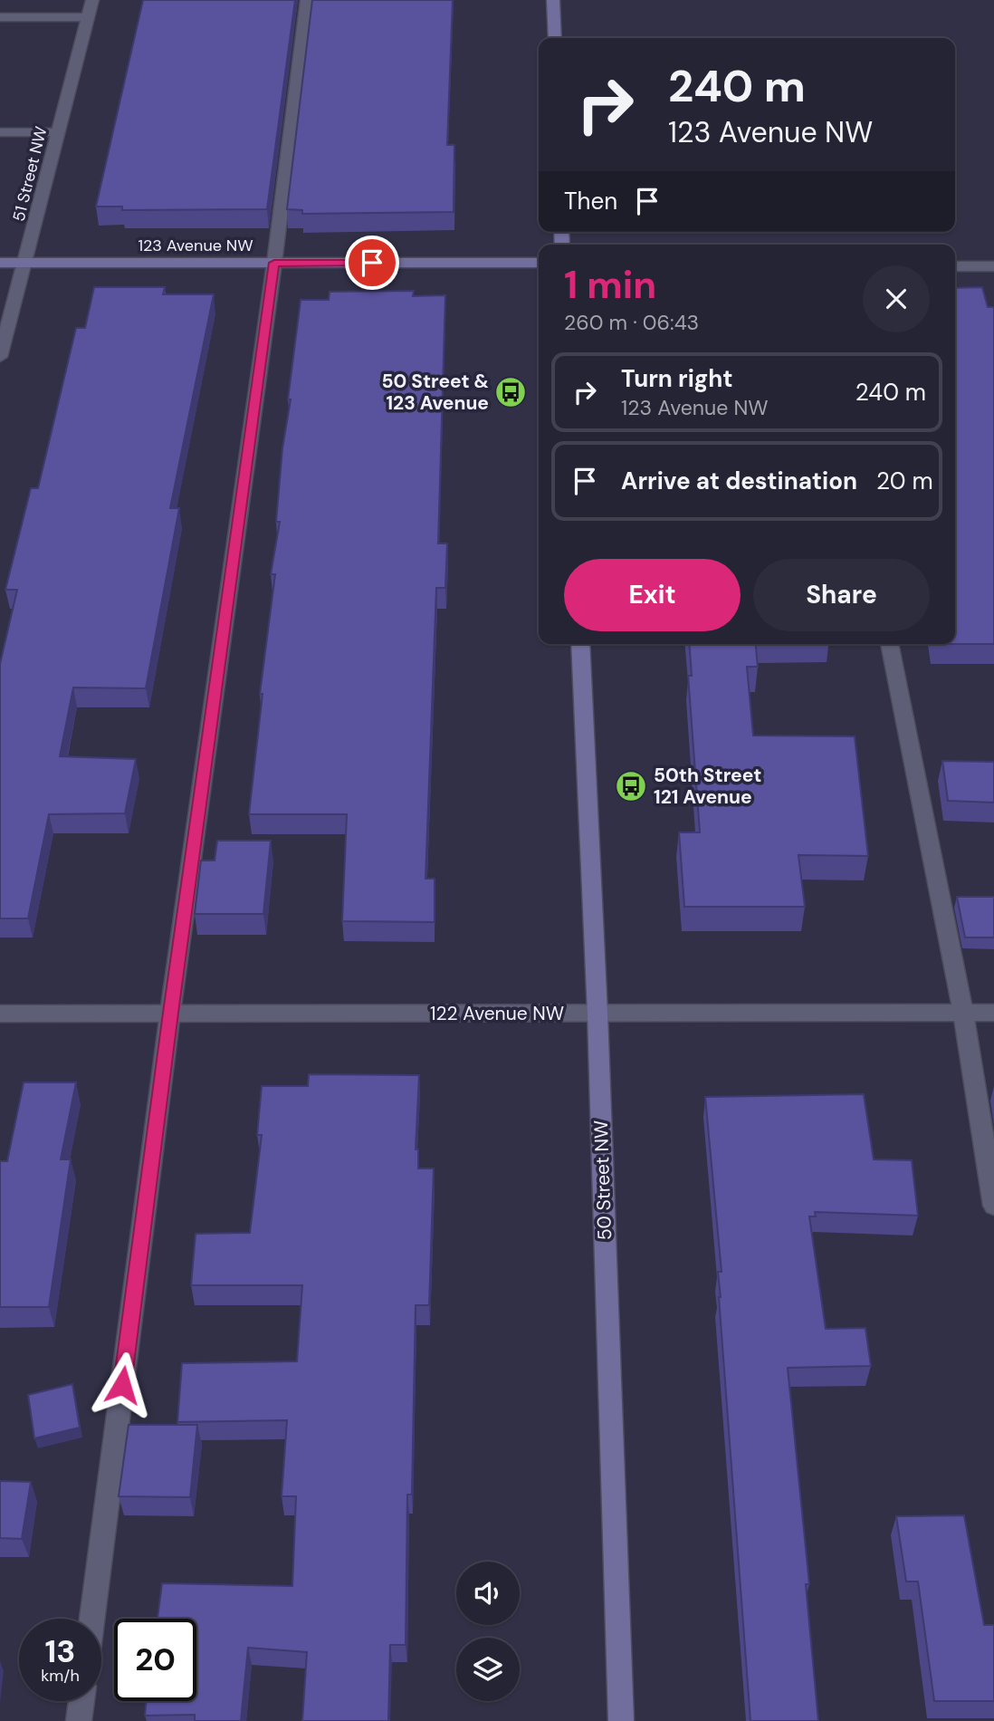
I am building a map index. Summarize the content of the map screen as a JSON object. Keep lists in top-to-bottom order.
{
  "streets": {
    "main road": ["123 Avenue NW", "50 Street NW"],
    "street": ["51 Street NW", "122 Avenue NW"]
  },
  "crossings": [
    ["51 Street NW", "123 Avenue NW"],
    ["122 Avenue NW", "50 Street NW"]
  ],
  "places": {
    "bus stop": ["50 Street & 123 Avenue", "50th Street 121 Avenue"]
  },
  "page": {
    "turn": ["240 m", "123 Avenue NW"],
    "then": "Then",
    "heading": ["1 min", "260 m · 06:43"],
    "list": [
      {
        "name": "Turn right",
        "note": "123 Avenue NW",
        "value": "240 m"
      },
      {
        "name": "Arrive at destination",
        "value": "20 m"
      }
    ],
    "buttons": ["Exit", "Share"],
    "speed": "13 km/h",
    "limit": "20"
  }
}
